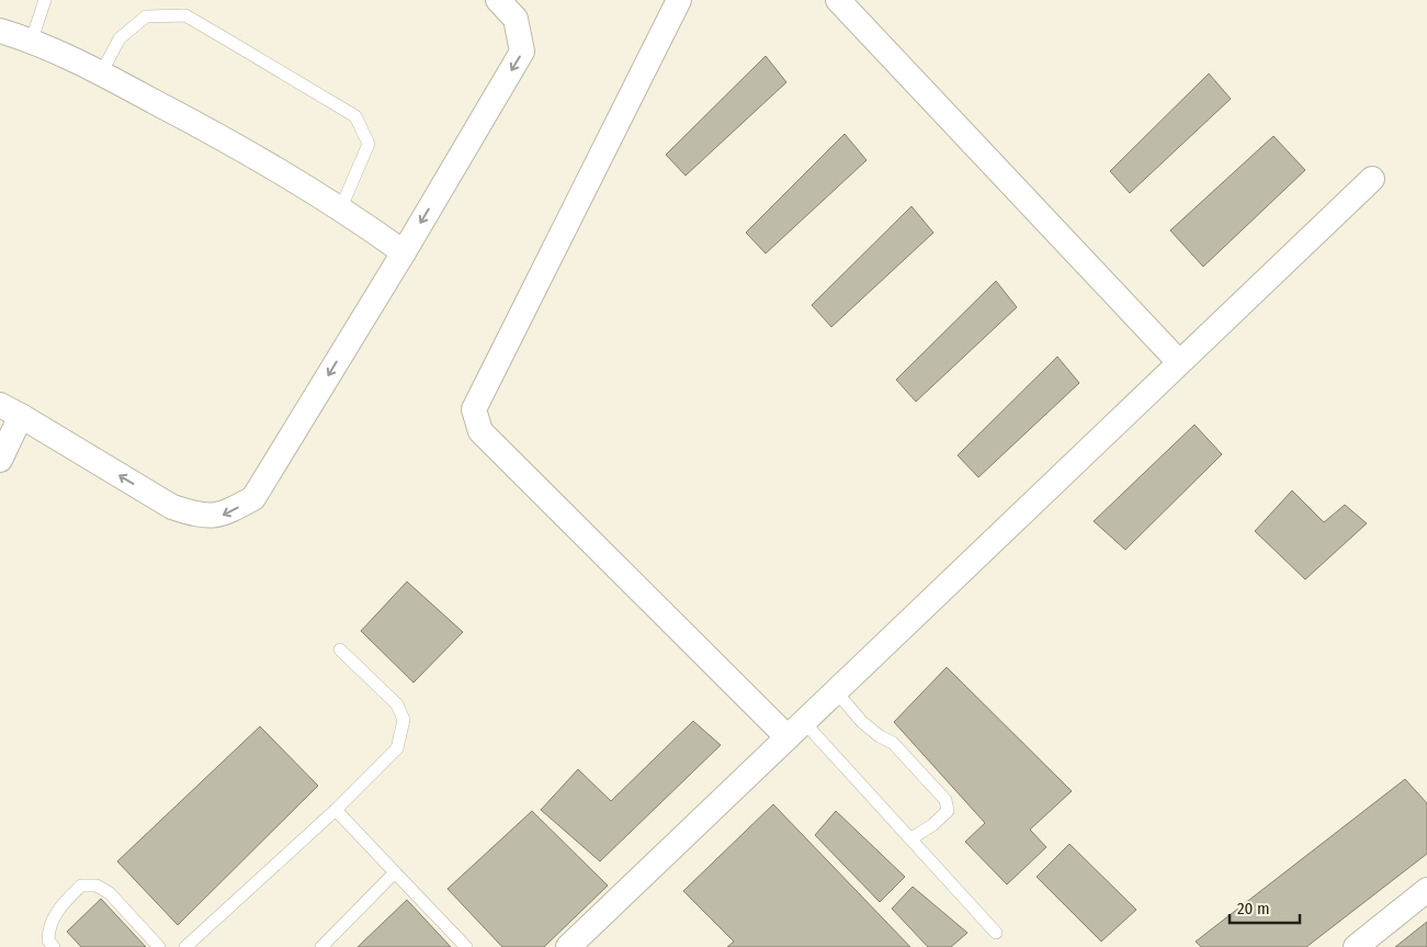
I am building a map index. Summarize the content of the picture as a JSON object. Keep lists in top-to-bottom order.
{
  "scale_bar": "20 m"
}
